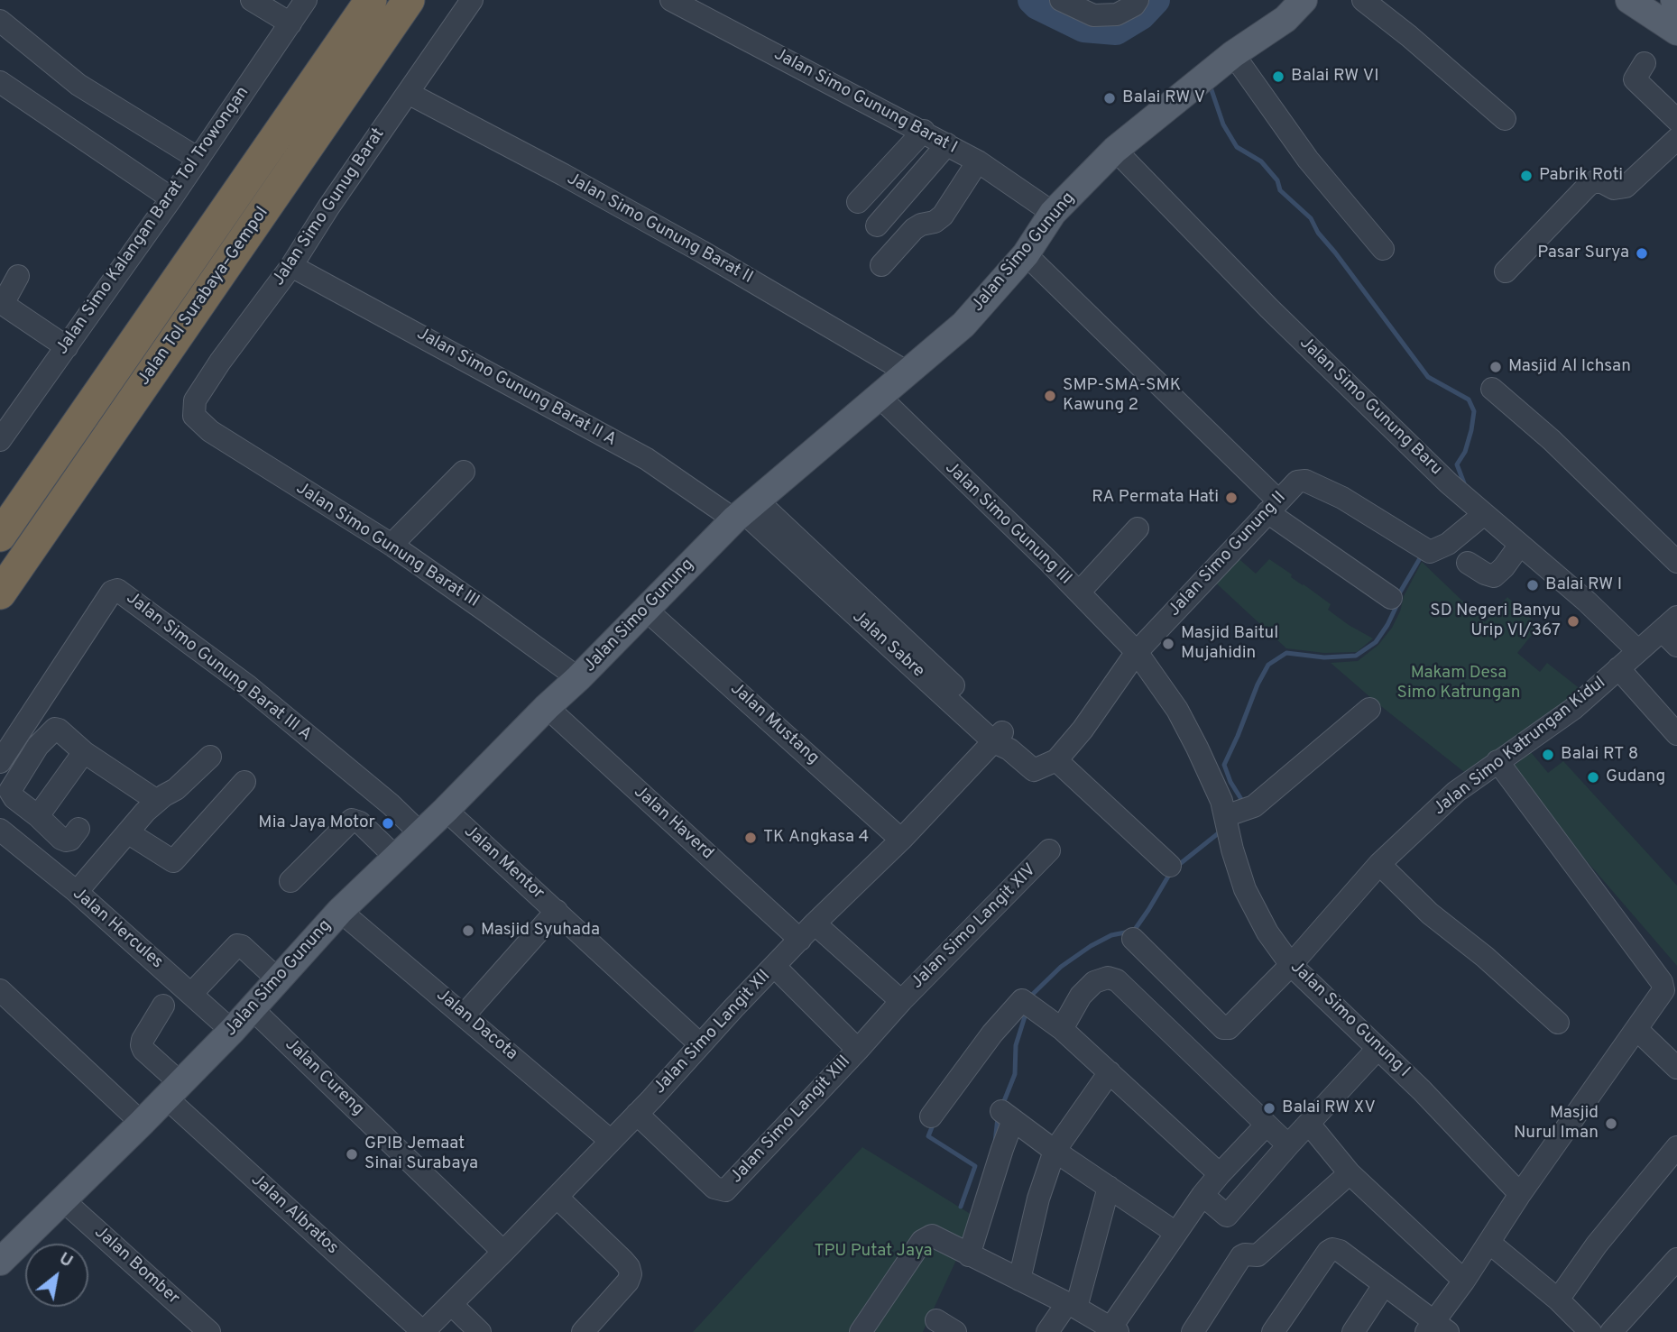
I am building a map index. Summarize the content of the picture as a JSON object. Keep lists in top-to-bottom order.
{
  "streets": {
    "highway": ["Jalan Tol Surabaya–Gempol"],
    "main road": ["Jalan Simo Gunung"],
    "street": [
      "Jalan Simo Gunung Barat I",
      "Jalan Simo Gunug Barat",
      "Jalan Simo Kalangan Barat Tol Trowongan",
      "Jalan Simo Gunung Barat II",
      "Jalan Simo Gunung Barat II A",
      "Jalan Simo Gunung Baru",
      "Jalan Simo Gunung III",
      "Jalan Simo Gunung Barat III",
      "Jalan Simo Gunung II",
      "Jalan Sabre",
      "Jalan Simo Gunung Barat III A",
      "Jalan Mustang",
      "Jalan Simo Katrungan Kidul",
      "Jalan Haverd",
      "Jalan Mentor",
      "Jalan Simo Langit XIV",
      "Jalan Hercules",
      "Jalan Simo Gunung I",
      "Jalan Dacota",
      "Jalan Simo Langit XII",
      "Jalan Cureng",
      "Jalan Simo Langit XIII",
      "Jalan Albratos",
      "Jalan Bomber"
    ]
  },
  "crossings": [
    ["Jalan Simo Gunung Barat I", "Jalan Simo Gunung"],
    ["Jalan Simo Gunug Barat", "Jalan Simo Gunung Barat II"],
    ["Jalan Simo Gunug Barat", "Jalan Simo Gunung Barat II A"],
    ["Jalan Simo Gunug Barat", "Jalan Simo Gunung Barat III"],
    ["Jalan Simo Gunung Barat II", "Jalan Simo Gunung"],
    ["Jalan Simo Gunung", "Jalan Simo Gunung Barat II A"],
    ["Jalan Simo Gunung", "Jalan Simo Gunung Baru"],
    ["Jalan Simo Gunung", "Jalan Simo Gunung III"],
    ["Jalan Simo Gunung", "Jalan Simo Gunung Barat III"],
    ["Jalan Simo Gunung", "Jalan Sabre"],
    ["Jalan Simo Gunung", "Jalan Simo Gunung Barat III A"],
    ["Jalan Simo Gunung", "Jalan Mustang"],
    ["Jalan Simo Gunung", "Jalan Haverd"],
    ["Jalan Simo Gunung", "Jalan Mentor"],
    ["Jalan Simo Gunung", "Jalan Hercules"],
    ["Jalan Simo Gunung", "Jalan Dacota"],
    ["Jalan Simo Gunung", "Jalan Cureng"],
    ["Jalan Simo Gunung", "Jalan Albratos"],
    ["Jalan Simo Gunung", "Jalan Bomber"],
    ["Jalan Simo Gunung Barat II A", "Jalan Sabre"],
    ["Jalan Simo Gunung Baru", "Jalan Simo Gunung II"],
    ["Jalan Simo Gunung Baru", "Jalan Simo Katrungan Kidul"],
    ["Jalan Simo Gunung III", "Jalan Simo Gunung II"],
    ["Jalan Simo Gunung III", "Jalan Simo Gunung I"],
    ["Jalan Simo Gunung II", "Jalan Sabre"],
    ["Jalan Simo Gunung II", "Jalan Simo Gunung I"],
    ["Jalan Sabre", "Jalan Simo Langit XII"],
    ["Jalan Mustang", "Jalan Simo Langit XII"],
    ["Jalan Simo Katrungan Kidul", "Jalan Simo Gunung I"],
    ["Jalan Haverd", "Jalan Simo Langit XIV"],
    ["Jalan Haverd", "Jalan Simo Langit XII"],
    ["Jalan Mentor", "Jalan Simo Langit XII"],
    ["Jalan Simo Langit XIV", "Jalan Simo Langit XII"],
    ["Jalan Dacota", "Jalan Simo Langit XII"],
    ["Jalan Simo Langit XII", "Jalan Cureng"],
    ["Jalan Simo Langit XII", "Jalan Simo Langit XIII"],
    ["Jalan Simo Langit XII", "Jalan Albratos"]
  ],
  "parks": ["Makam Desa Simo Katrungan", "TPU Putat Jaya"],
  "places": [
    "Balai RW VI",
    "Balai RW V",
    "Pabrik Roti",
    "Pasar Surya",
    "Masjid Al Ichsan",
    "SMP-SMA-SMK Kawung 2",
    "RA Permata Hati",
    "Balai RW I",
    "SD Negeri Banyu Urip VI/367",
    "Masjid Baitul Mujahidin",
    "Balai RT 8",
    "Gudang",
    "Mia Jaya Motor",
    "TK Angkasa 4",
    "Masjid Syuhada",
    "Balai RW XV",
    "Masjid Nurul Iman",
    "GPIB Jemaat Sinai Surabaya"
  ],
  "north": "top right"
}
